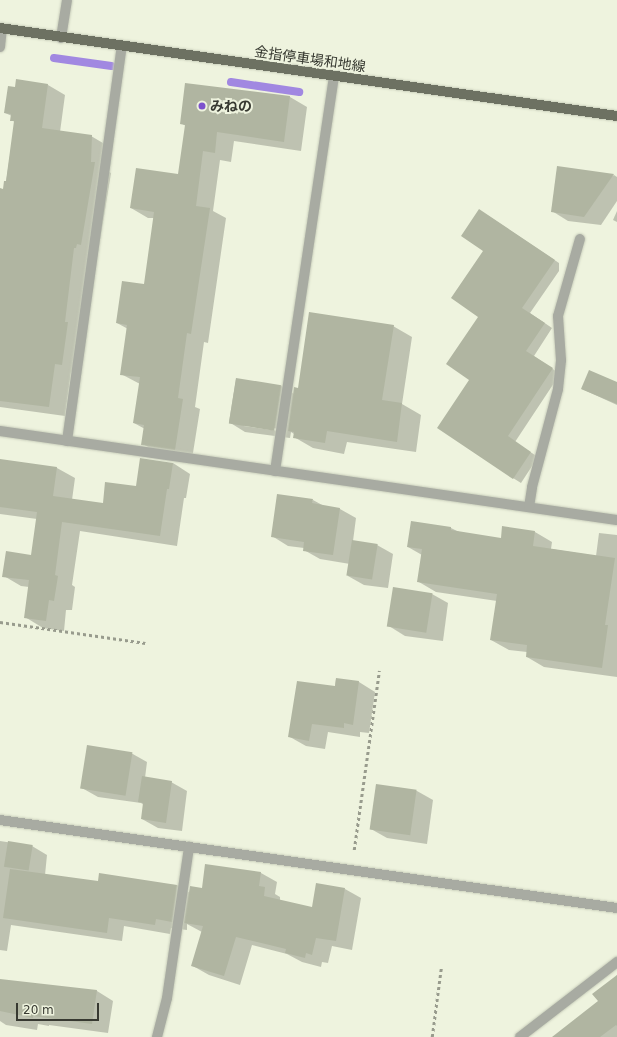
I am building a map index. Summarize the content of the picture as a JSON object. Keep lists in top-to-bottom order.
{
  "streets": {
    "main road": ["金指停車場和地線"]
  },
  "places": ["みねの"],
  "scale_bar": "20 m"
}
